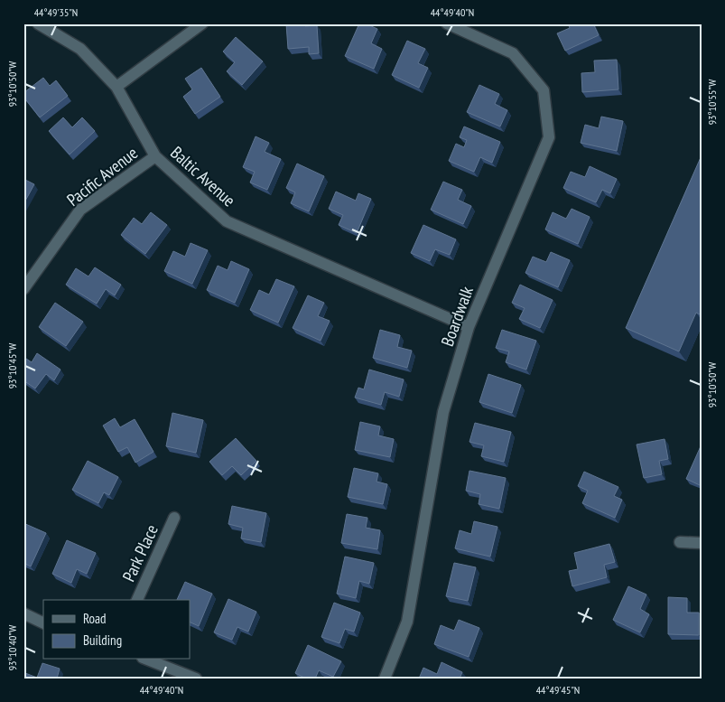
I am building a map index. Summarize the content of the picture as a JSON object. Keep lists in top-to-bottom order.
{
  "streets": {
    "street": [
      "Pacific Avenue",
      "Baltic Avenue",
      "Boardwalk",
      "Park Place"
    ]
  },
  "crossings": [
    ["Pacific Avenue", "Baltic Avenue"],
    ["Baltic Avenue", "Boardwalk"]
  ],
  "legend": ["Road", "Building"],
  "coordinates": [
    "44°49'35\"N",
    "44°49'40\"N",
    "93°10'50\"W",
    "93°10'55\"W",
    "93°10'45\"W",
    "93°10'40\"W",
    "44°49'45\"N"
  ]
}
